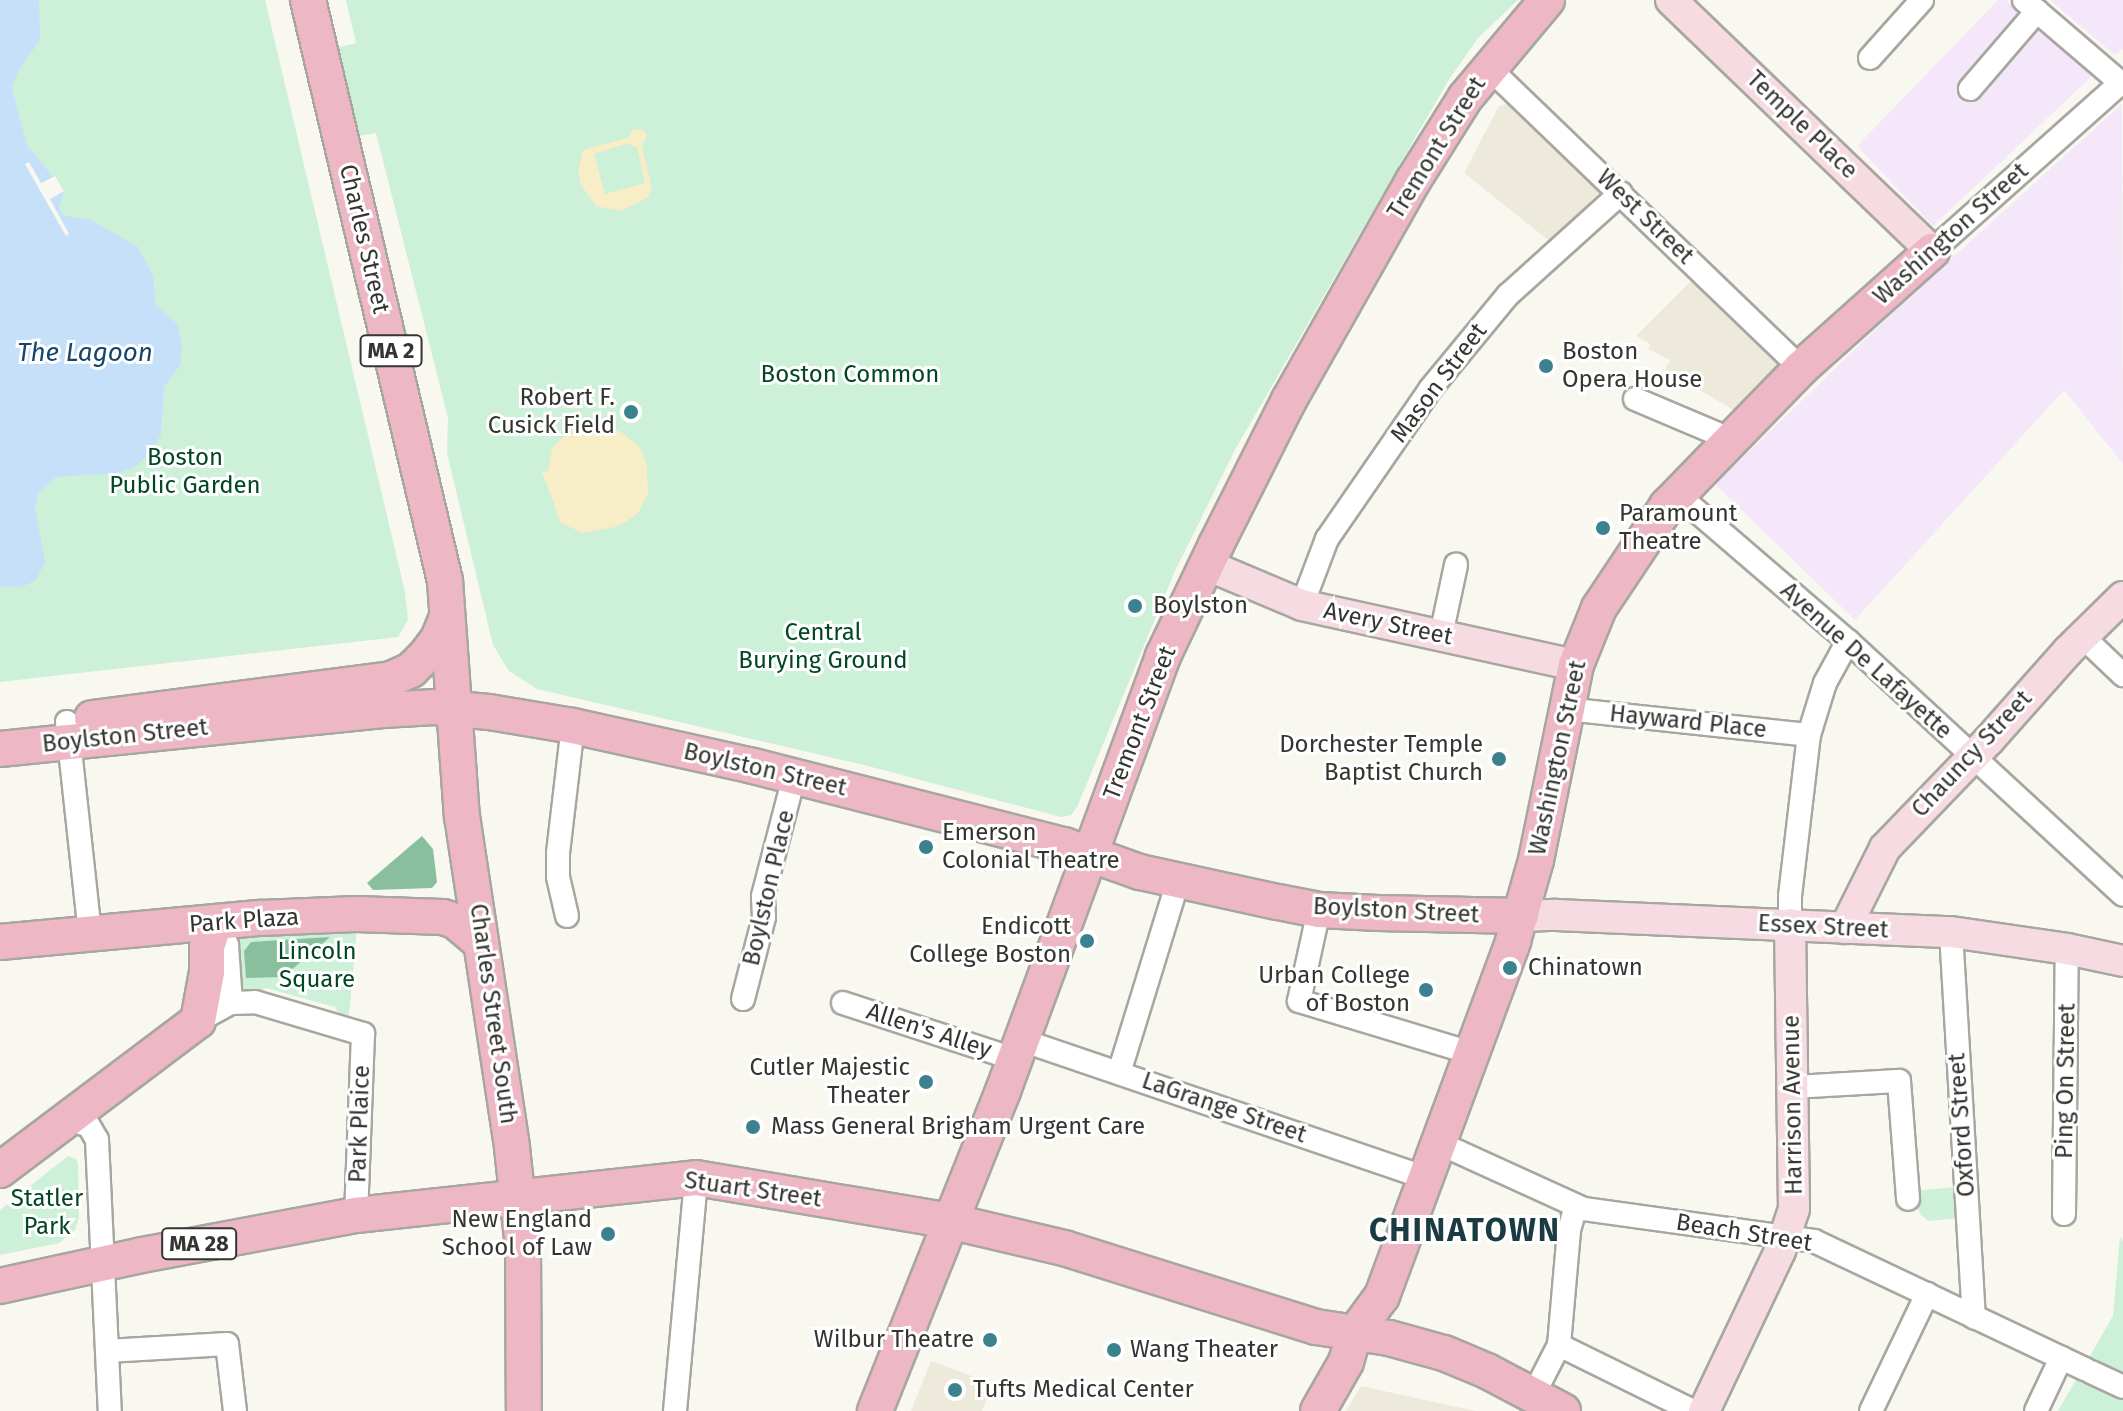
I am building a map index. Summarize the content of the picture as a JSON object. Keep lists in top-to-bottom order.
{
  "streets": {
    "main road": [
      "Temple Place",
      "Tremont Street",
      "Washington Street",
      "Charles Street",
      "MA 2",
      "Avery Street",
      "Boylston Street",
      "Chauncy Street",
      "Park Plaza",
      "Essex Street",
      "Charles Street South",
      "Harrison Avenue",
      "Stuart Street",
      "MA 28"
    ],
    "street": [
      "West Street",
      "Mason Street",
      "Avenue De Lafayette",
      "Hayward Place",
      "Boylston Place",
      "Allen's Alley",
      "Ping On Street",
      "LaGrange Street",
      "Park Plaice",
      "Oxford Street",
      "Beach Street"
    ]
  },
  "crossings": [
    ["Temple Place", "Washington Street"],
    ["Tremont Street", "West Street"],
    ["Tremont Street", "Avery Street"],
    ["Tremont Street", "Boylston Street"],
    ["Tremont Street", "Allen's Alley"],
    ["Tremont Street", "LaGrange Street"],
    ["Tremont Street", "Stuart Street"],
    ["West Street", "Washington Street"],
    ["West Street", "Mason Street"],
    ["Washington Street", "Avery Street"],
    ["Washington Street", "Avenue De Lafayette"],
    ["Washington Street", "Hayward Place"],
    ["Washington Street", "Boylston Street"],
    ["Washington Street", "Essex Street"],
    ["Washington Street", "LaGrange Street"],
    ["Washington Street", "Stuart Street"],
    ["Washington Street", "Beach Street"],
    ["Charles Street", "Boylston Street"],
    ["Charles Street", "Charles Street South"],
    ["Mason Street", "Avery Street"],
    ["Avenue De Lafayette", "Chauncy Street"],
    ["Boylston Street", "Boylston Place"],
    ["Boylston Street", "Essex Street"],
    ["Boylston Street", "Charles Street South"],
    ["Chauncy Street", "Essex Street"],
    ["Park Plaza", "Charles Street South"],
    ["Essex Street", "Ping On Street"],
    ["Essex Street", "Harrison Avenue"],
    ["Essex Street", "Oxford Street"],
    ["Charles Street South", "Stuart Street"],
    ["Charles Street South", "MA 28"],
    ["Allen's Alley", "LaGrange Street"],
    ["Harrison Avenue", "Beach Street"],
    ["Park Plaice", "Stuart Street"],
    ["Oxford Street", "Beach Street"],
    ["Stuart Street", "MA 28"]
  ],
  "districts": ["CHINATOWN"],
  "water": ["The Lagoon"],
  "parks": [
    "Boston Common",
    "Boston Public Garden",
    "Central Burying Ground",
    "Lincoln Square",
    "Statler Park"
  ],
  "places": [
    "Boston Opera House",
    "Robert F. Cusick Field",
    "Paramount Theatre",
    "Boylston",
    "Dorchester Temple Baptist Church",
    "Emerson Colonial Theatre",
    "Endicott College Boston",
    "Chinatown",
    "Urban College of Boston",
    "Cutler Majestic Theater",
    "Mass General Brigham Urgent Care",
    "New England School of Law",
    "Wilbur Theatre",
    "Wang Theater",
    "Tufts Medical Center"
  ]
}
